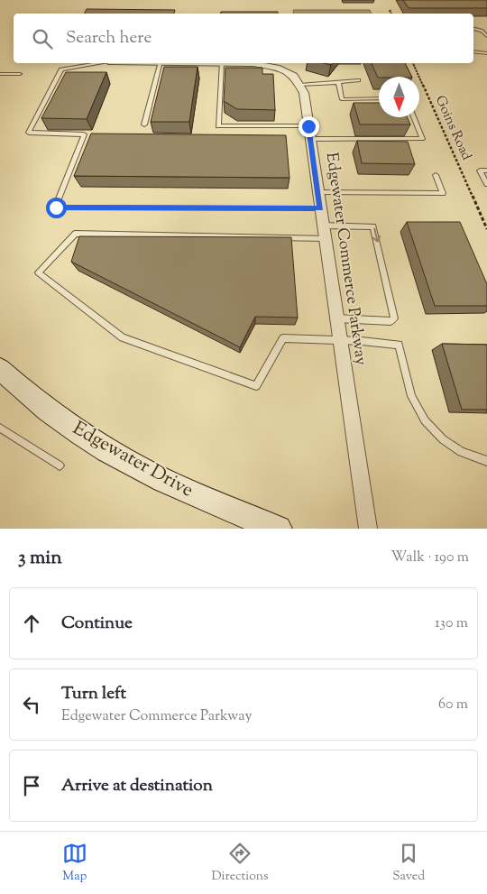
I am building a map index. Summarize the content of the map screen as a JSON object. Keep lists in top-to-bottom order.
{
  "streets": {
    "main road": ["Edgewater Drive"],
    "street": ["Edgewater Commerce Parkway"],
    "path": ["Goins Road"]
  },
  "north": "bottom",
  "page": {
    "search": "Search here",
    "heading": ["3 min", "Walk · 190 m"],
    "list": [
      ["Continue", "130 m"],
      ["Turn left", "Edgewater Commerce Parkway", "60 m"],
      "Arrive at destination"
    ],
    "nav": ["Map", "Directions", "Saved"]
  }
}
